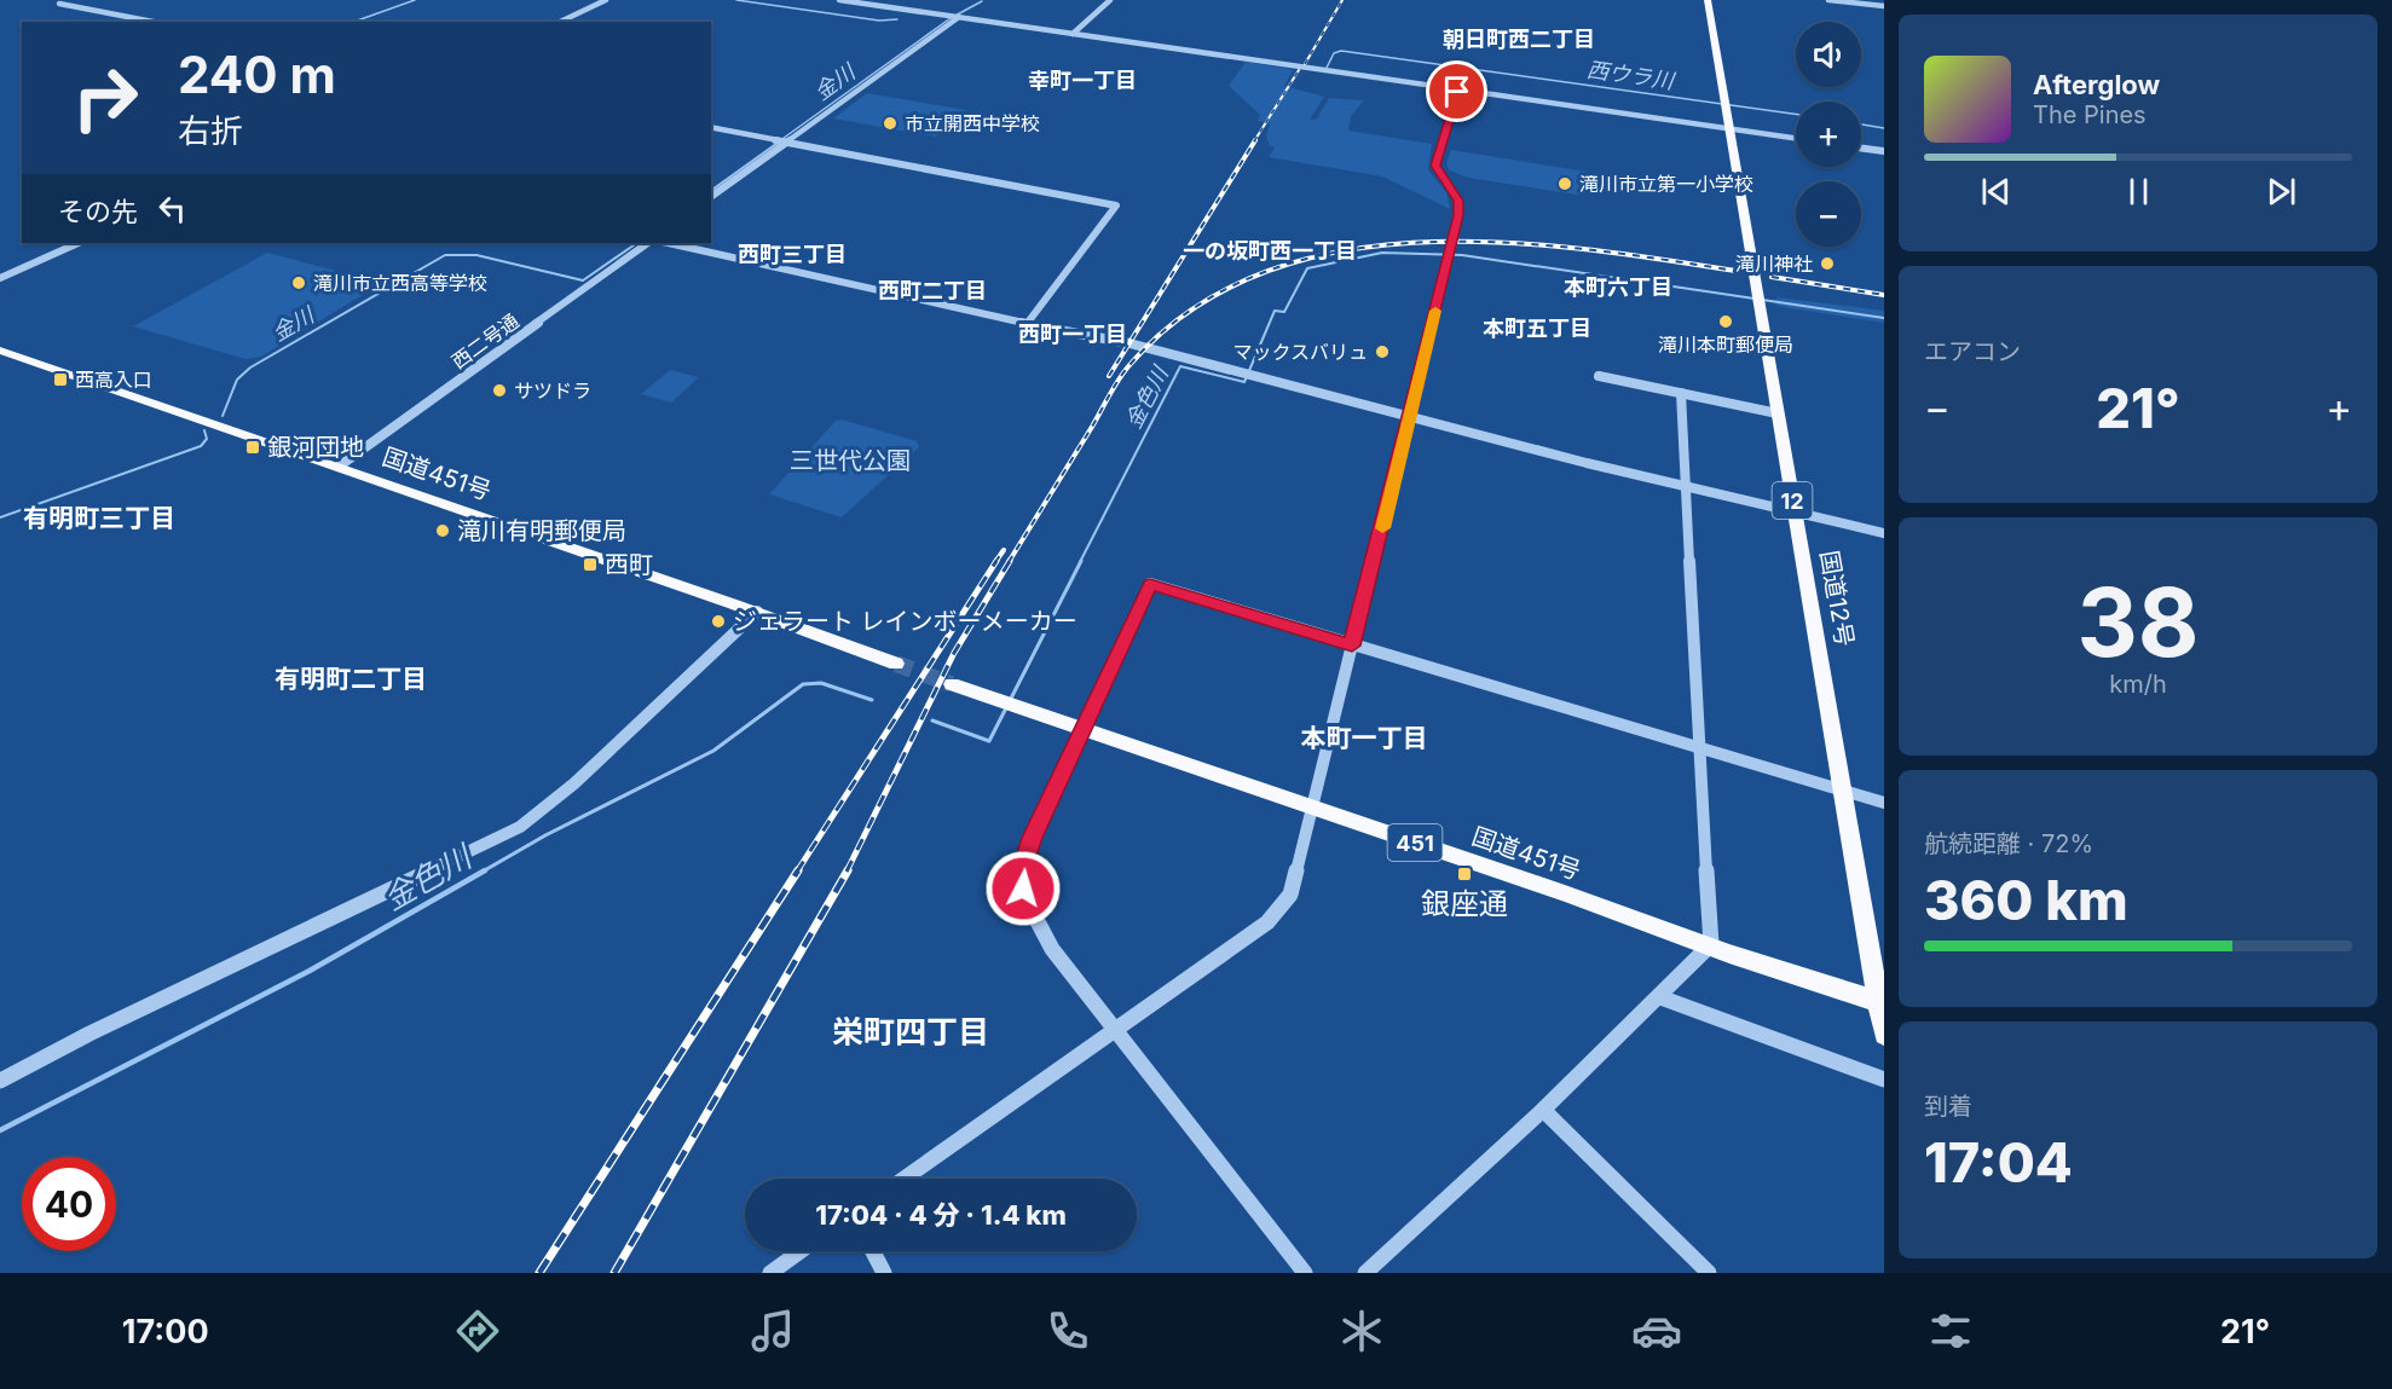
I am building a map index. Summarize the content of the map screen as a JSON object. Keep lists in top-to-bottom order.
{
  "streets": {
    "highway": [
      "国道451号",
      "12",
      "国道12号",
      "451"
    ],
    "street": ["西二号通"]
  },
  "crossings": [
    ["西二号通", "国道451号"],
    ["国道451号", "国道12号"]
  ],
  "districts": [
    "朝日町西二丁目",
    "幸町一丁目",
    "一の坂町西一丁目",
    "西町三丁目",
    "本町六丁目",
    "西町二丁目",
    "本町五丁目",
    "西町一丁目",
    "有明町三丁目",
    "有明町二丁目",
    "本町一丁目",
    "栄町四丁目"
  ],
  "water": ["西ウラ川", "金川", "金色川"],
  "parks": ["三世代公園"],
  "places": {
    "other": [
      "市立開西中学校",
      "滝川市立第一小学校",
      "滝川神社",
      "滝川市立西高等学校",
      "滝川本町郵便局",
      "マックスバリュ",
      "サツドラ",
      "滝川有明郵便局",
      "ジェラート レインボーメーカー"
    ],
    "transit": [
      "西高入口",
      "銀河団地",
      "西町",
      "銀座通"
    ]
  },
  "page": {
    "map_buttons": ["+", "−"],
    "turn": ["240 m", "右折"],
    "song": ["Afterglow", "The Pines"],
    "then": "その先",
    "tile": [
      "エアコン",
      ["38", "km/h"],
      ["航続距離 · 72%", "360 km"],
      ["到着", "17:04"]
    ],
    "heat": ["−", "21°", "+"],
    "limit": "40",
    "trip": "17:04 · 4 分 · 1.4 km",
    "tabs": ["17:00", "21°"]
  }
}
